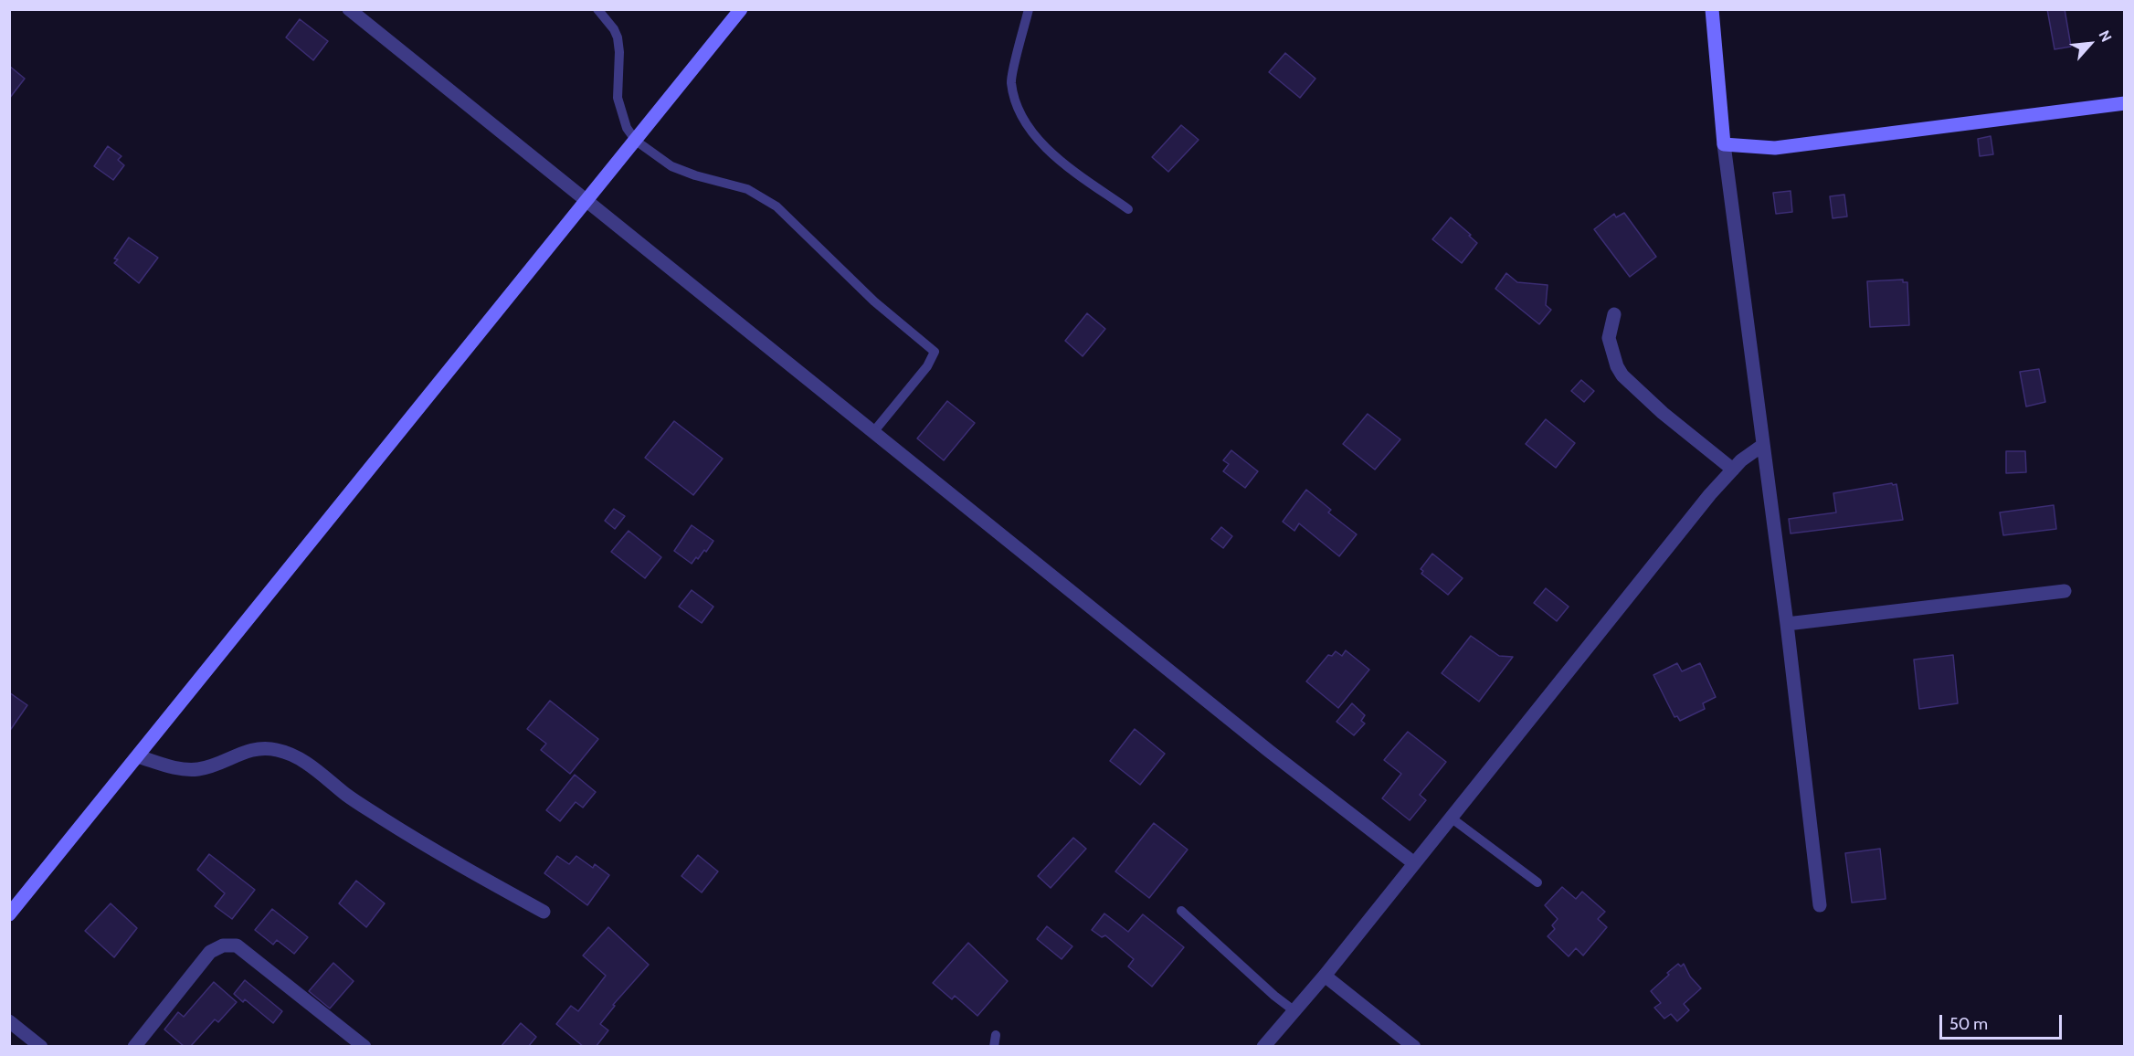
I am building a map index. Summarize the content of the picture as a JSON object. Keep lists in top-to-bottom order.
{
  "scale_bar": "50 m",
  "north": "top right"
}
